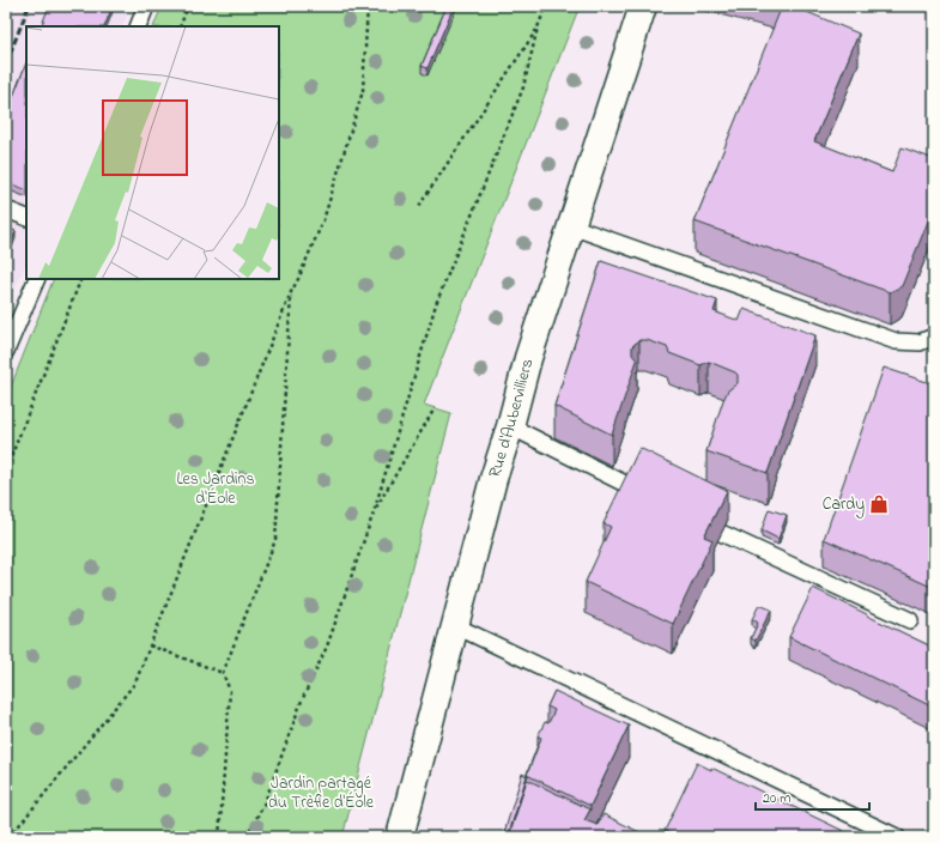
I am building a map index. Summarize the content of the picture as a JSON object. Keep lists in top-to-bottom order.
{
  "streets": {
    "street": ["Rue d'Aubervilliers"]
  },
  "parks": ["Les Jardins d'Éole", "Jardin partagé du Trèfle d'Éole"],
  "places": {
    "shop": ["Cardy"]
  },
  "scale_bar": "20 m"
}
